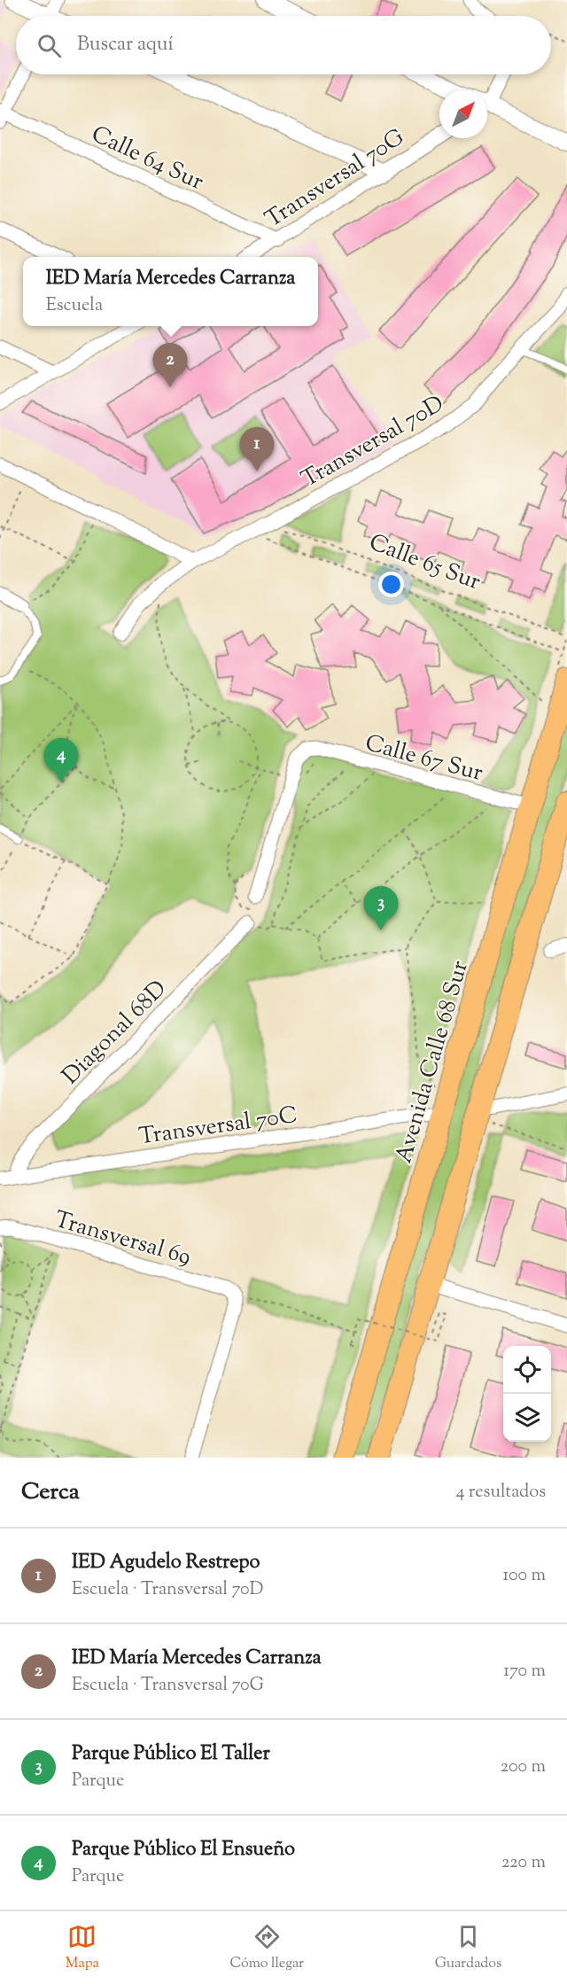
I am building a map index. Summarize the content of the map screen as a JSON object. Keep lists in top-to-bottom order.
{
  "streets": {
    "main road": ["Avenida Calle 68 Sur"],
    "street": [
      "Calle 64 Sur",
      "Transversal 70G",
      "Transversal 70D",
      "Calle 67 Sur",
      "Diagonal 68D",
      "Transversal 70C",
      "Transversal 69"
    ],
    "path": ["Calle 65 Sur"]
  },
  "crossings": [
    ["Calle 64 Sur", "Transversal 70G"],
    ["Transversal 70D", "Calle 65 Sur"],
    ["Calle 67 Sur", "Avenida Calle 68 Sur"],
    ["Diagonal 68D", "Transversal 70C"],
    ["Avenida Calle 68 Sur", "Transversal 70C"]
  ],
  "north": "top right",
  "page": {
    "search": "Buscar aquí",
    "popup": ["IED María Mercedes Carranza", "Escuela"],
    "pins": [
      "2",
      "1",
      "4",
      "3"
    ],
    "heading": ["Cerca", "4 resultados"],
    "list": [
      {
        "mark": "1",
        "name": "IED Agudelo Restrepo",
        "note": "Escuela · Transversal 70D",
        "value": "100 m"
      },
      {
        "mark": "2",
        "name": "IED María Mercedes Carranza",
        "note": "Escuela · Transversal 70G",
        "value": "170 m"
      },
      {
        "mark": "3",
        "name": "Parque Público El Taller",
        "note": "Parque",
        "value": "200 m"
      },
      {
        "mark": "4",
        "name": "Parque Público El Ensueño",
        "note": "Parque",
        "value": "220 m"
      }
    ],
    "nav": ["Mapa", "Cómo llegar", "Guardados"]
  }
}
